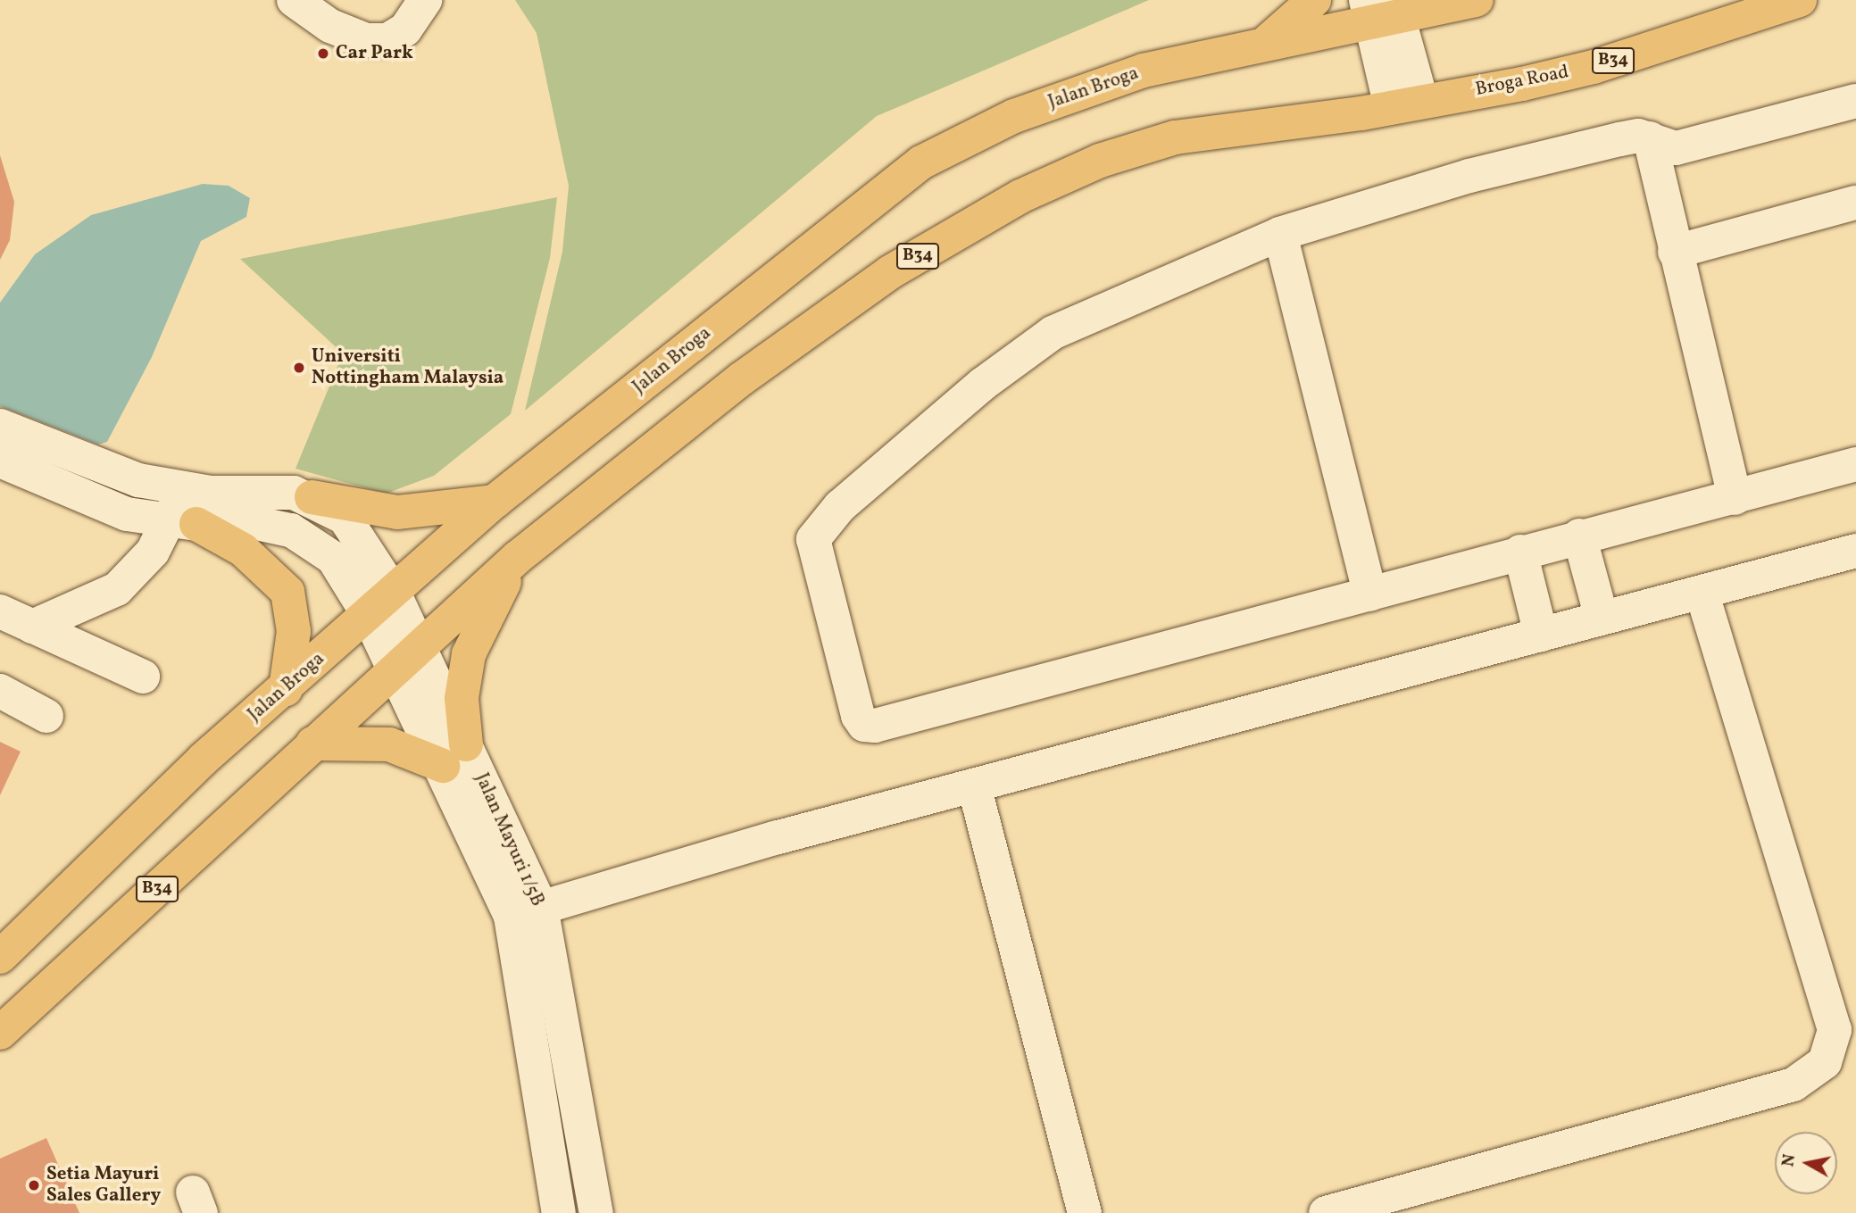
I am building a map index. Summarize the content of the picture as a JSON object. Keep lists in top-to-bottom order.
{
  "streets": {
    "main road": ["B34", "Broga Road", "Jalan Broga"],
    "street": ["Jalan Mayuri 1/5B"]
  },
  "crossings": [
    ["B34", "Broga Road"],
    ["B34", "Jalan Mayuri 1/5B"],
    ["Jalan Broga", "Jalan Mayuri 1/5B"]
  ],
  "places": ["Car Park", "Universiti Nottingham Malaysia", "Setia Mayuri Sales Gallery"],
  "north": "left"
}
